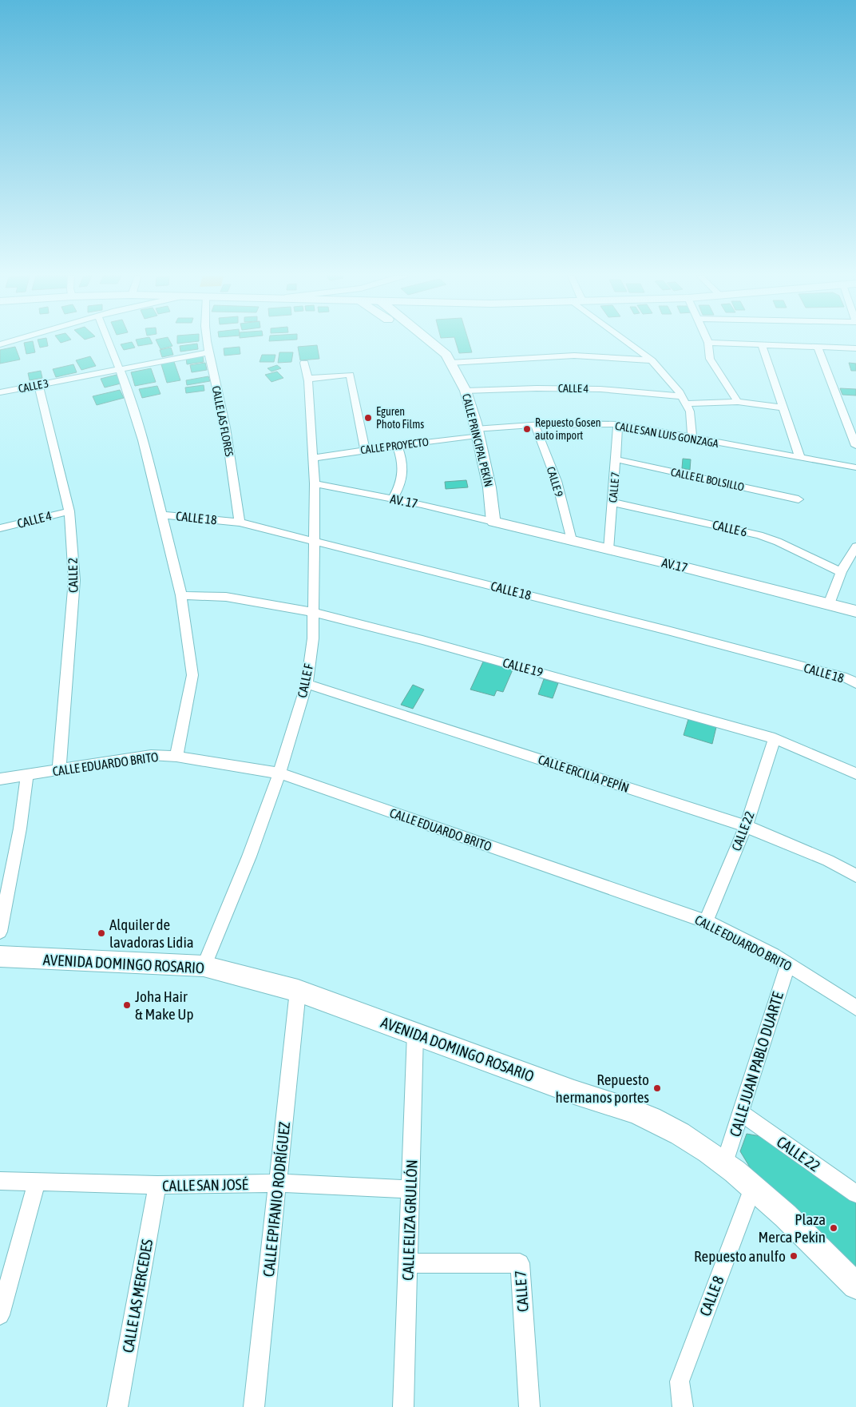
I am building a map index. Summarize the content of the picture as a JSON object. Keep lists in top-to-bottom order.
{
  "streets": {
    "main road": ["CALLE PRINCIPAL PEKÍN", "AV.17", "AVENIDA DOMINGO ROSARIO"],
    "street": [
      "CALLE 3",
      "CALLE 4",
      "CALLE LAS FLORES",
      "CALLE SAN LUIS GONZAGA",
      "CALLE PROYECTO",
      "CALLE EL BOLSILLO",
      "CALLE 9",
      "CALLE 7",
      "AV. 17",
      "CALLE 18",
      "CALLE 6",
      "CALLE 2",
      "CALLE 19",
      "CALLE F",
      "CALLE EDUARDO BRITO",
      "CALLE ERCILIA PEPÍN",
      "CALLE 22",
      "CALLE JUAN PABLO DUARTE",
      "CALLE SAN JOSÉ",
      "CALLE EPIFANIO RODRÍGUEZ",
      "CALLE ELIZA GRULLÓN",
      "CALLE LAS MERCEDES",
      "CALLE 8"
    ]
  },
  "crossings": [
    ["CALLE 3", "CALLE LAS FLORES"],
    ["CALLE 3", "CALLE 2"],
    ["CALLE 4", "CALLE PRINCIPAL PEKÍN"],
    ["CALLE 4", "CALLE 2"],
    ["CALLE LAS FLORES", "CALLE 18"],
    ["CALLE SAN LUIS GONZAGA", "CALLE PRINCIPAL PEKÍN"],
    ["CALLE SAN LUIS GONZAGA", "CALLE PROYECTO"],
    ["CALLE SAN LUIS GONZAGA", "CALLE 9"],
    ["CALLE SAN LUIS GONZAGA", "CALLE 7"],
    ["CALLE PRINCIPAL PEKÍN", "CALLE PROYECTO"],
    ["CALLE PRINCIPAL PEKÍN", "AV. 17"],
    ["CALLE PRINCIPAL PEKÍN", "AV.17"],
    ["CALLE PROYECTO", "CALLE F"],
    ["CALLE EL BOLSILLO", "CALLE 7"],
    ["CALLE 9", "AV.17"],
    ["CALLE 7", "CALLE 6"],
    ["CALLE 7", "AV.17"],
    ["CALLE 7", "CALLE ELIZA GRULLÓN"],
    ["AV. 17", "AV.17"],
    ["AV. 17", "CALLE F"],
    ["CALLE 18", "CALLE F"],
    ["CALLE 2", "CALLE EDUARDO BRITO"],
    ["CALLE 19", "CALLE F"],
    ["CALLE 19", "CALLE 22"],
    ["CALLE F", "CALLE EDUARDO BRITO"],
    ["CALLE F", "CALLE ERCILIA PEPÍN"],
    ["CALLE F", "AVENIDA DOMINGO ROSARIO"],
    ["CALLE EDUARDO BRITO", "CALLE 22"],
    ["CALLE EDUARDO BRITO", "CALLE JUAN PABLO DUARTE"],
    ["CALLE ERCILIA PEPÍN", "CALLE 22"],
    ["CALLE 22", "CALLE JUAN PABLO DUARTE"],
    ["AVENIDA DOMINGO ROSARIO", "CALLE JUAN PABLO DUARTE"],
    ["AVENIDA DOMINGO ROSARIO", "CALLE EPIFANIO RODRÍGUEZ"],
    ["AVENIDA DOMINGO ROSARIO", "CALLE ELIZA GRULLÓN"],
    ["AVENIDA DOMINGO ROSARIO", "CALLE 8"],
    ["CALLE SAN JOSÉ", "CALLE EPIFANIO RODRÍGUEZ"],
    ["CALLE SAN JOSÉ", "CALLE ELIZA GRULLÓN"],
    ["CALLE SAN JOSÉ", "CALLE LAS MERCEDES"]
  ],
  "places": [
    "Eguren Photo Films",
    "Repuesto Gosen auto import",
    "Alquiler de lavadoras Lidia",
    "Joha Hair & Make Up",
    "Repuesto hermanos portes",
    "Plaza Merca Pekin",
    "Repuesto anulfo"
  ]
}
